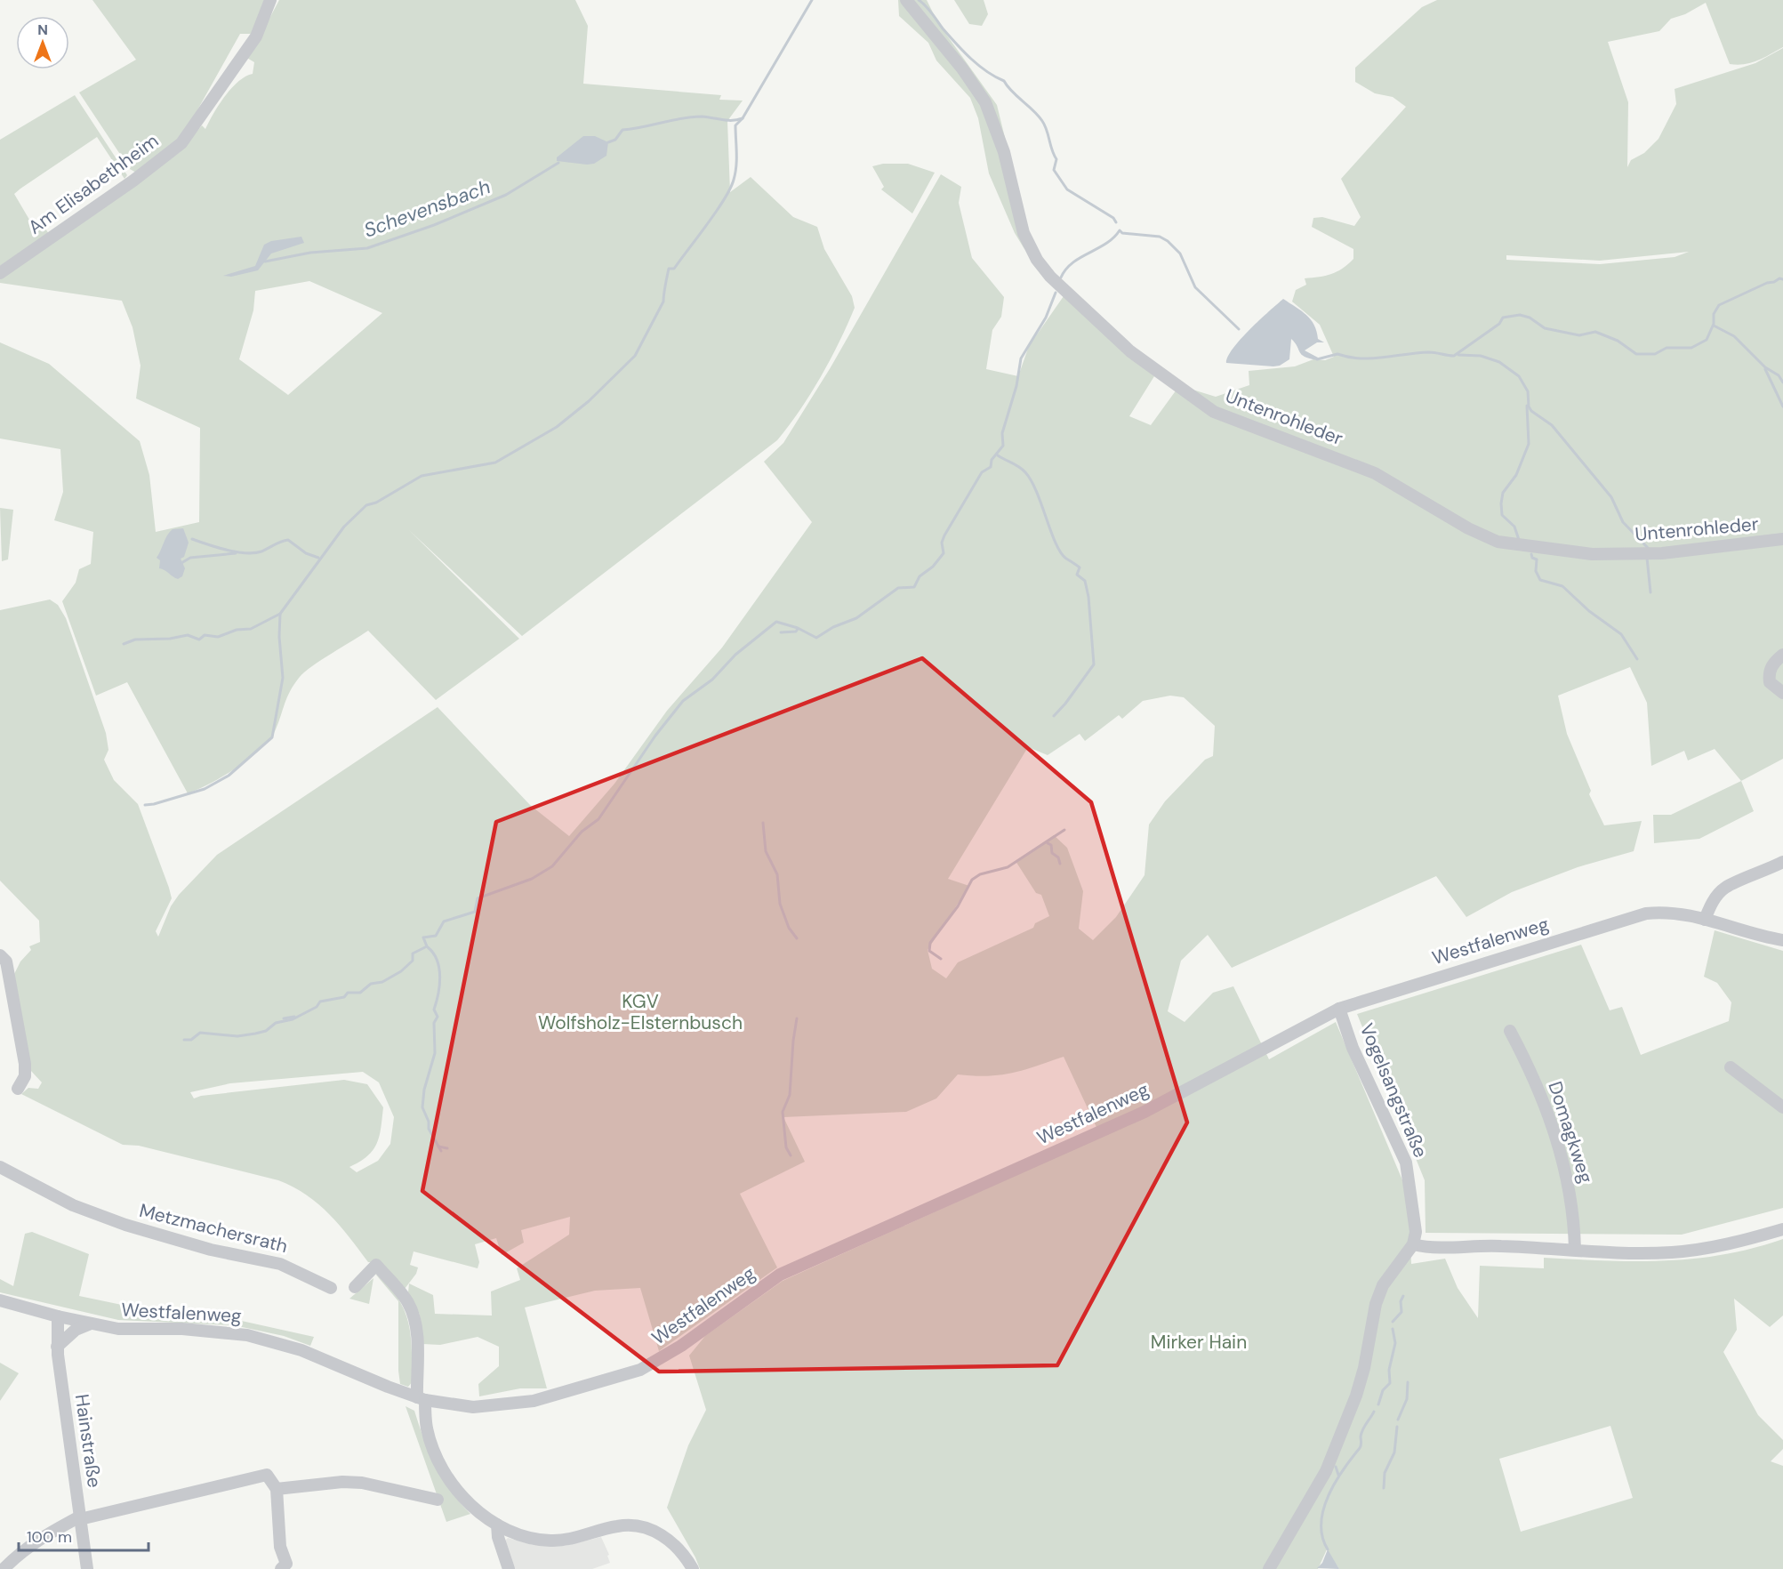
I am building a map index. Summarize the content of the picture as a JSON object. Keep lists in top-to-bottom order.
{
  "streets": {
    "street": [
      "Am Elisabethheim",
      "Untenrohleder",
      "Westfalenweg",
      "Vogelsangstraße",
      "Domagkweg",
      "Metzmachersrath",
      "Hainstraße"
    ]
  },
  "crossings": [
    ["Westfalenweg", "Vogelsangstraße"],
    ["Westfalenweg", "Hainstraße"]
  ],
  "water": ["Schevensbach"],
  "parks": ["KGV Wolfsholz-Elsternbusch", "Mirker Hain"],
  "scale_bar": "100 m",
  "north": "top"
}
